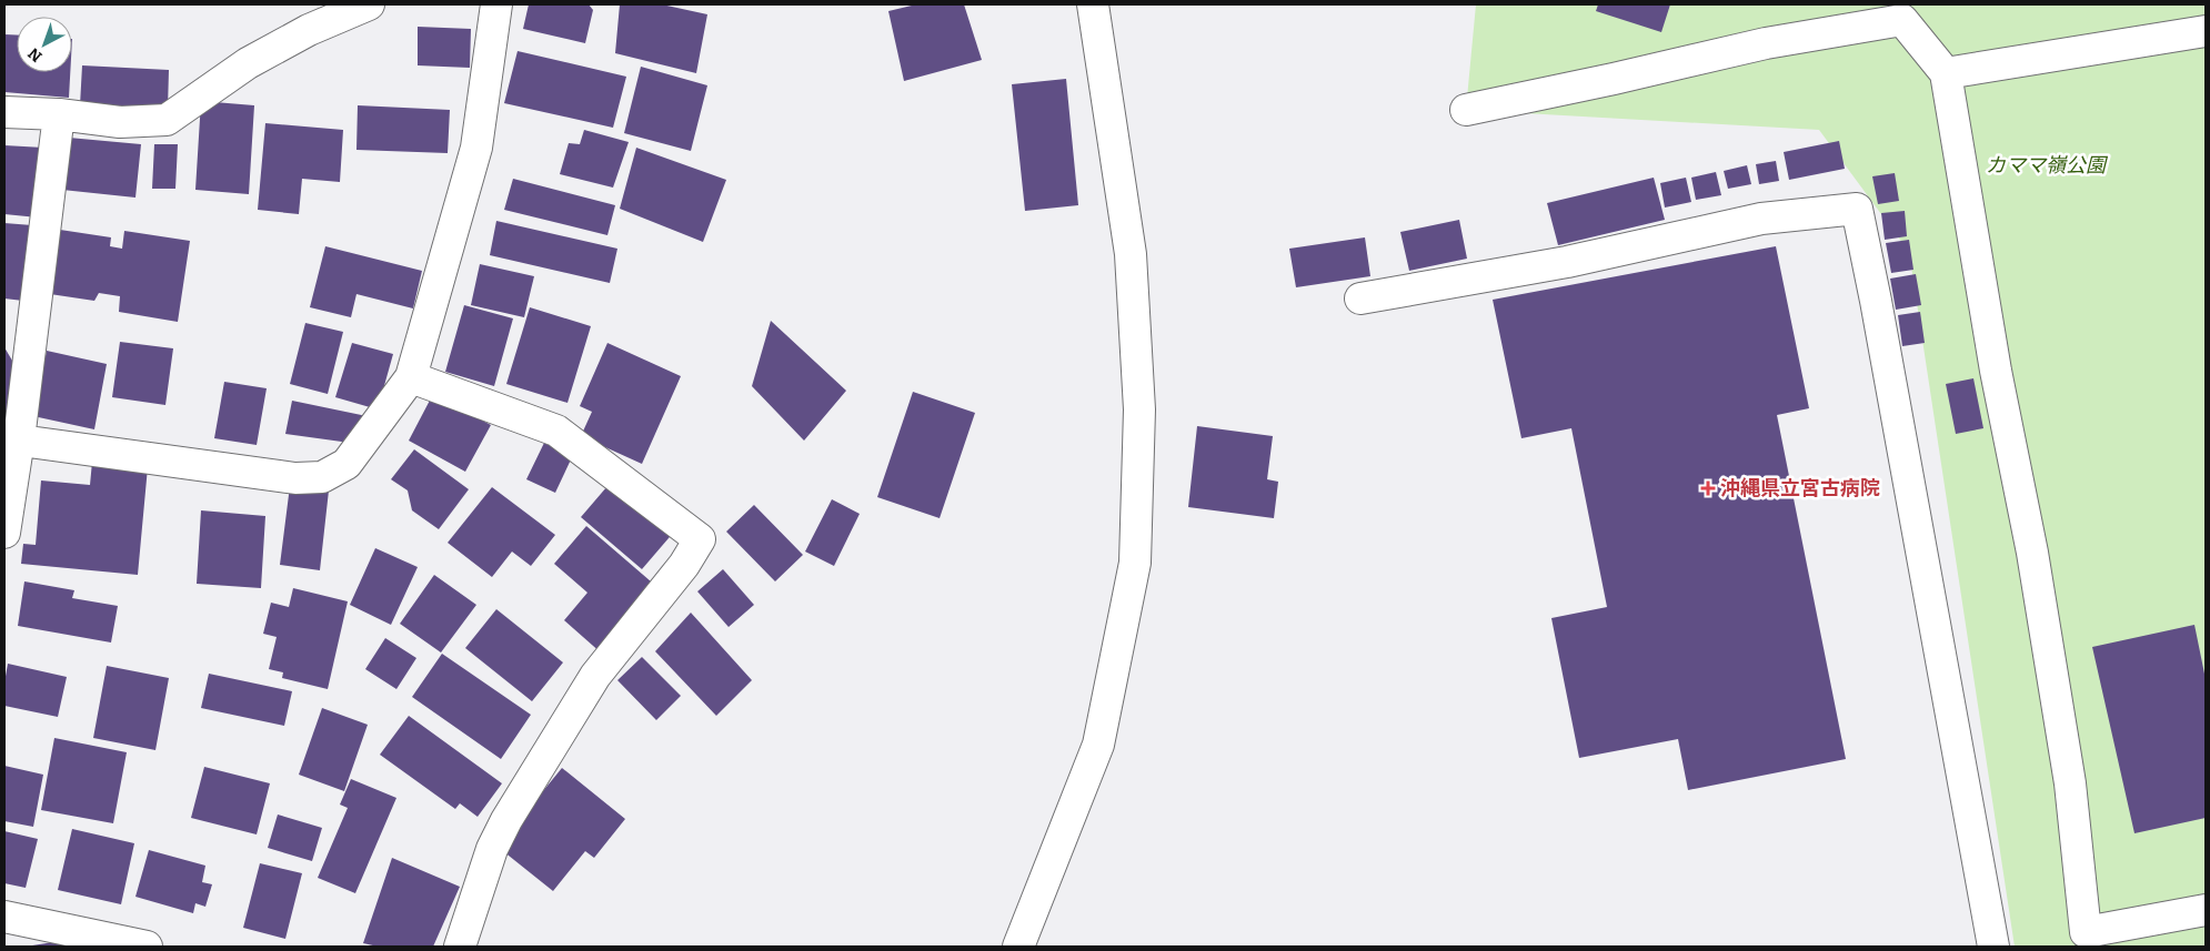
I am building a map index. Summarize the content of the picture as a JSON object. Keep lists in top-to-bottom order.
{
  "parks": ["カママ嶺公園"],
  "places": {
    "health": ["沖縄県立宮古病院"]
  },
  "north": "bottom left"
}
